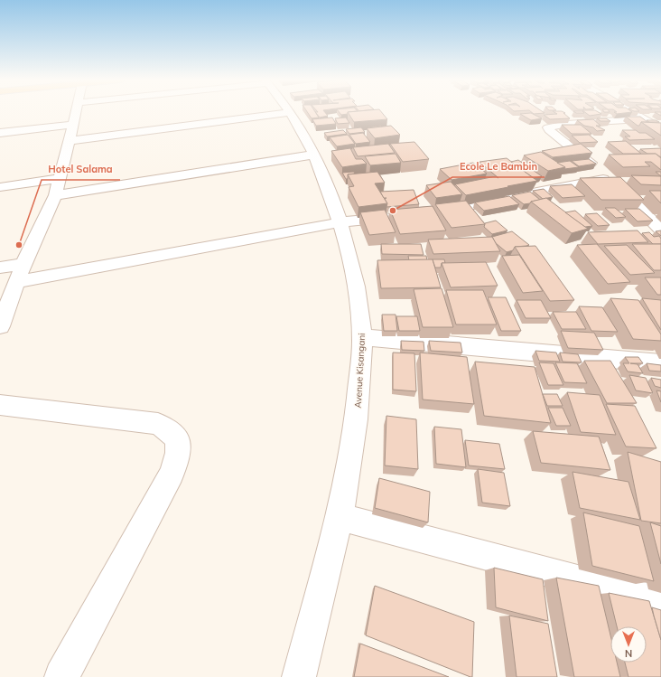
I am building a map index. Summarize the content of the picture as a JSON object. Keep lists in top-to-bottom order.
{
  "streets": {
    "street": ["Avenue Kisangani"]
  },
  "places": ["Ecole Le Bambin", "Hotel Salama"],
  "north": "bottom"
}
